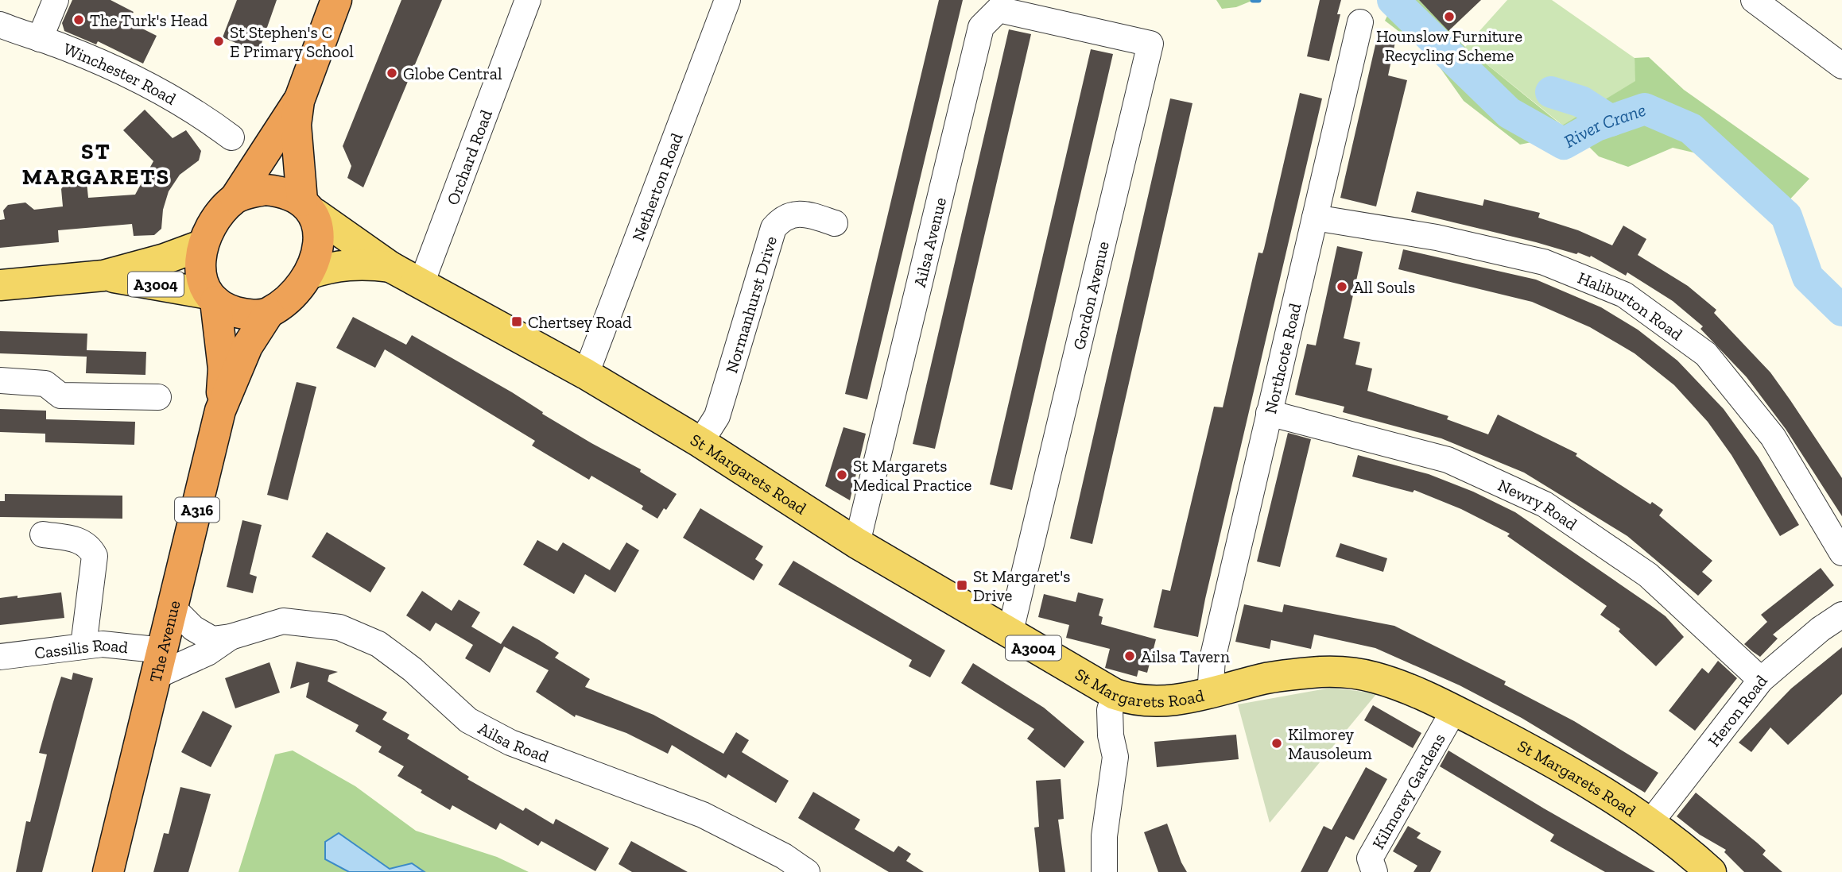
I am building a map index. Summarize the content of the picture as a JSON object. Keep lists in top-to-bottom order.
{
  "streets": {
    "highway": ["A316", "The Avenue"],
    "main road": ["A3004", "St Margarets Road"],
    "street": [
      "Winchester Road",
      "Orchard Road",
      "Netherton Road",
      "Ailsa Avenue",
      "Gordon Avenue",
      "Normanhurst Drive",
      "Haliburton Road",
      "Northcote Road",
      "Newry Road",
      "Cassilis Road",
      "Heron Road",
      "Ailsa Road",
      "Kilmorey Gardens"
    ]
  },
  "crossings": [
    ["Orchard Road", "St Margarets Road"],
    ["Netherton Road", "St Margarets Road"],
    ["Ailsa Avenue", "Gordon Avenue"],
    ["Ailsa Avenue", "St Margarets Road"],
    ["A3004", "St Margarets Road"],
    ["A3004", "The Avenue"],
    ["Gordon Avenue", "St Margarets Road"],
    ["Normanhurst Drive", "St Margarets Road"],
    ["Haliburton Road", "Northcote Road"],
    ["Northcote Road", "St Margarets Road"],
    ["Northcote Road", "Newry Road"],
    ["St Margarets Road", "The Avenue"],
    ["St Margarets Road", "Heron Road"],
    ["St Margarets Road", "Kilmorey Gardens"],
    ["Newry Road", "Heron Road"],
    ["The Avenue", "Cassilis Road"],
    ["The Avenue", "Ailsa Road"],
    ["Cassilis Road", "Ailsa Road"]
  ],
  "districts": ["ST MARGARETS"],
  "water": ["River Crane"],
  "places": {
    "other": [
      "Hounslow Furniture Recycling Scheme",
      "The Turk's Head",
      "St Stephen's C E Primary School",
      "Globe Central",
      "All Souls",
      "St Margarets Medical Practice",
      "Ailsa Tavern",
      "Kilmorey Mausoleum"
    ],
    "transit": ["Chertsey Road", "St Margaret's Drive"]
  }
}
